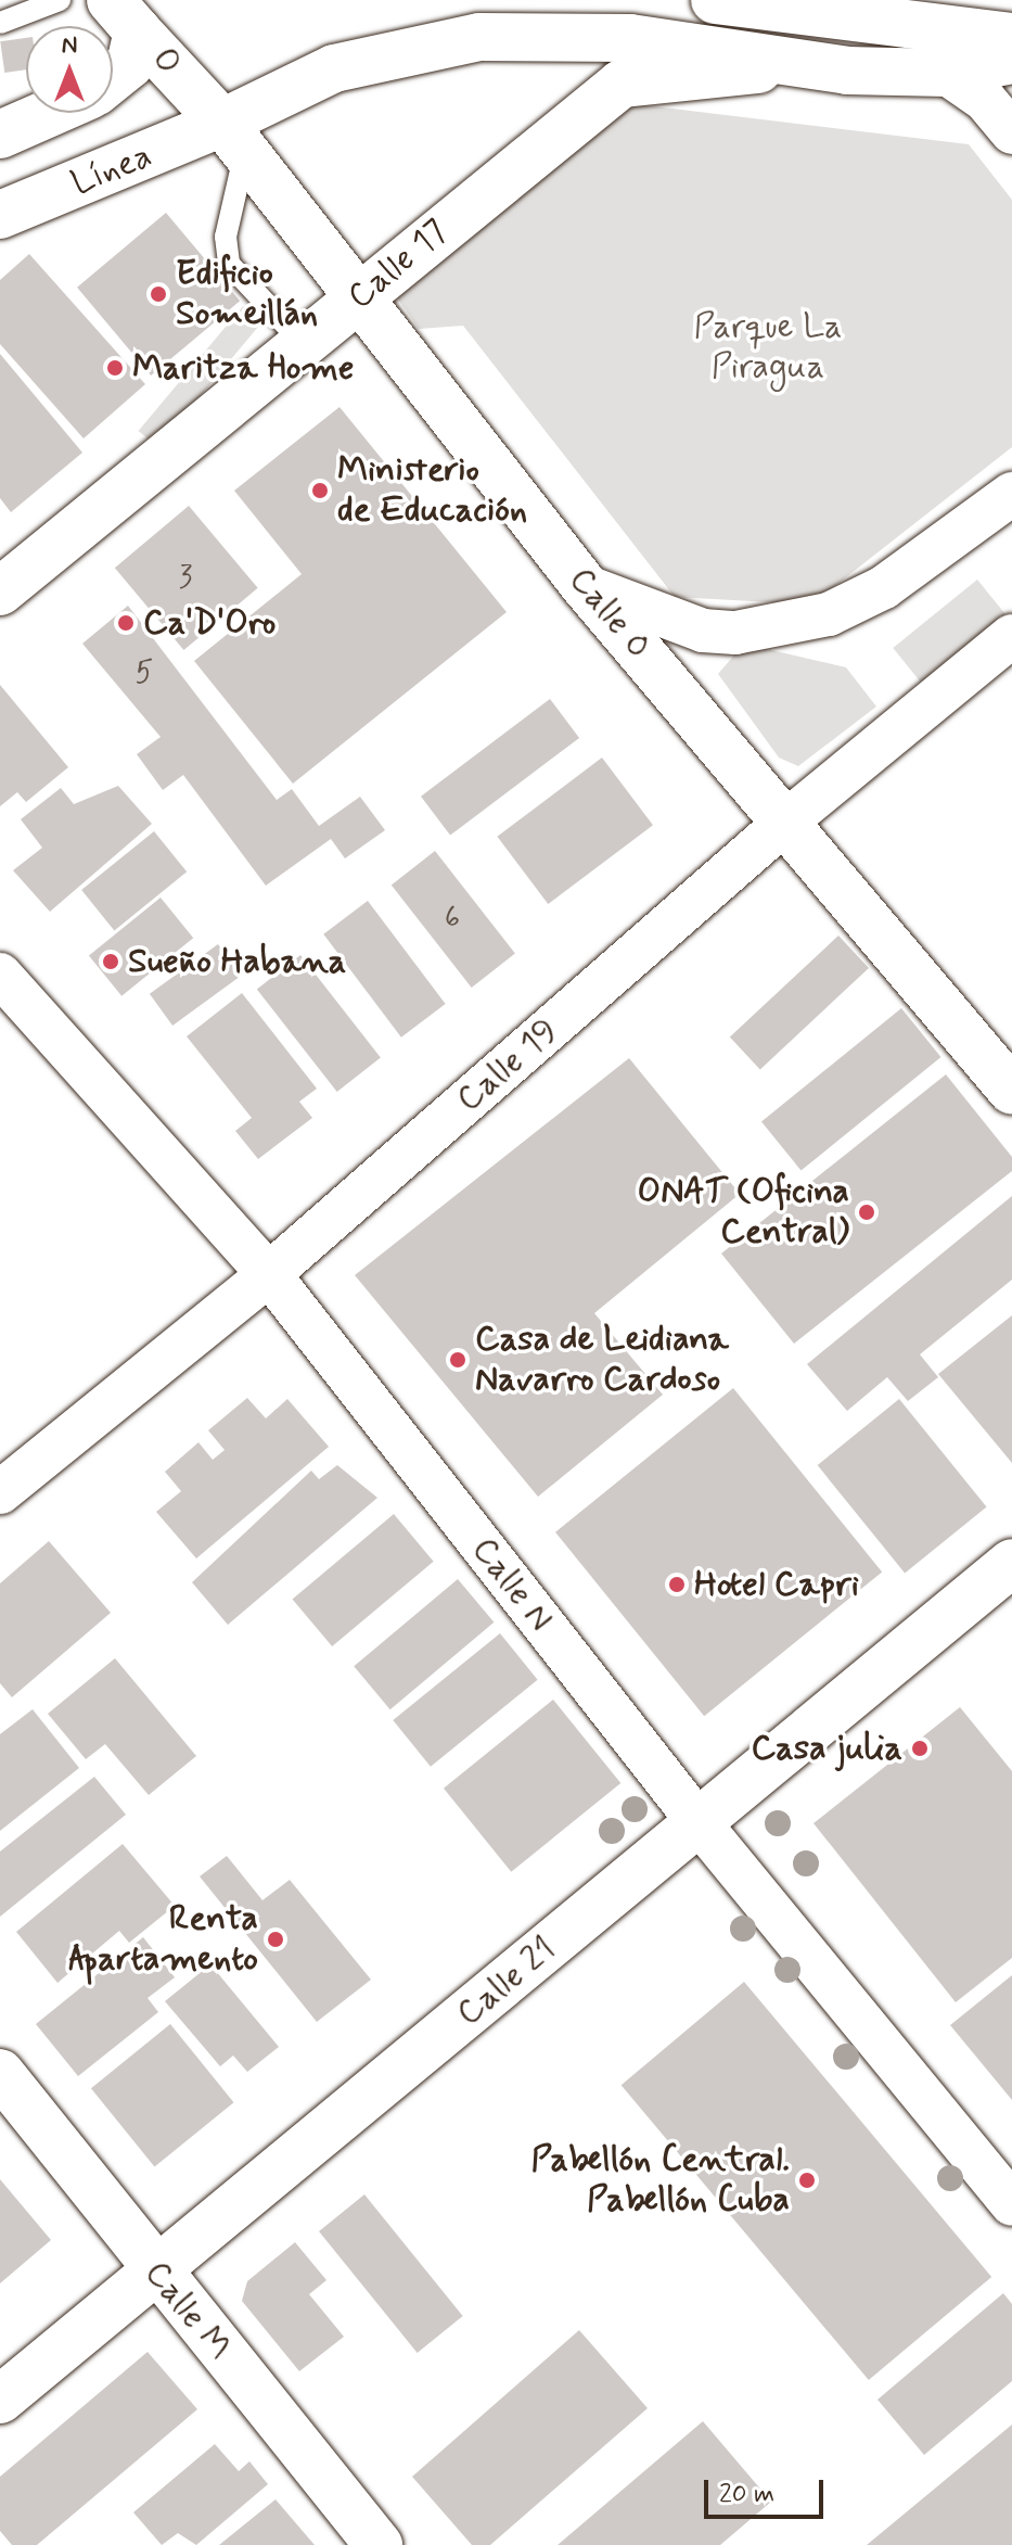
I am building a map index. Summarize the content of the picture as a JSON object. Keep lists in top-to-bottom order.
{
  "streets": {
    "main road": [
      "O",
      "Línea",
      "Calle 17",
      "Calle O",
      "Calle 21",
      "Calle M"
    ],
    "street": ["Calle 19", "Calle N"]
  },
  "crossings": [
    ["O", "Línea"],
    ["O", "Calle O"],
    ["Línea", "Calle 17"],
    ["Línea", "Calle O"],
    ["Calle 17", "Calle O"],
    ["Calle O", "Calle 19"],
    ["Calle 19", "Calle N"],
    ["Calle N", "Calle 21"],
    ["Calle 21", "Calle M"]
  ],
  "parks": ["Parque La Piragua"],
  "places": [
    "Edificio Someillán",
    "Maritza Home",
    "Ministerio de Educación",
    "Ca'D'Oro",
    "Sueño Habana",
    "ONAT (Oficina Central)",
    "Casa de Leidiana Navarro Cardoso",
    "Hotel Capri",
    "Casa julia",
    "Renta Apartamento",
    "Pabellón Central. Pabellón Cuba"
  ],
  "house_numbers": ["3", "5", "6"],
  "scale_bar": "20 m",
  "north": "top"
}
